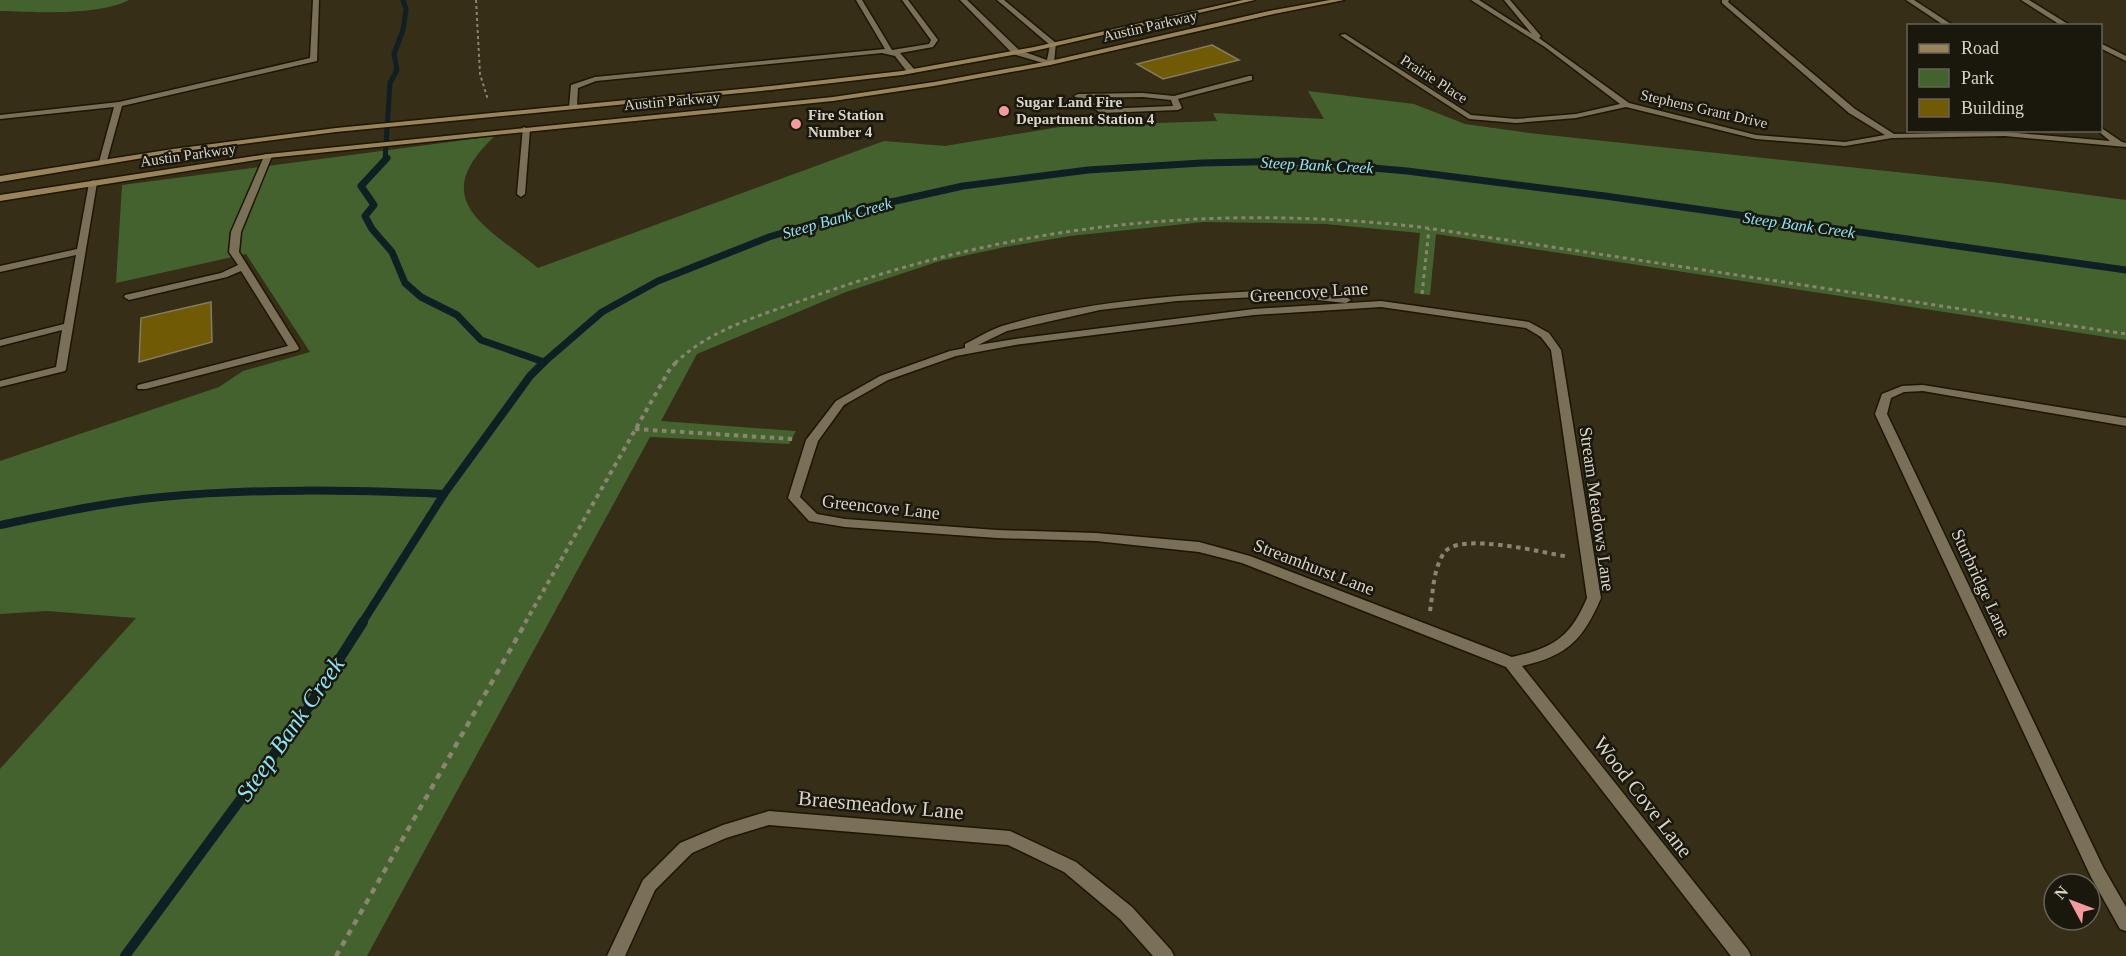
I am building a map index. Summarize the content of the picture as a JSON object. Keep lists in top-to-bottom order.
{
  "streets": {
    "main road": ["Austin Parkway"],
    "street": [
      "Prairie Place",
      "Stephens Grant Drive",
      "Greencove Lane",
      "Stream Meadows Lane",
      "Streamhurst Lane",
      "Sturbridge Lane",
      "Wood Cove Lane",
      "Braesmeadow Lane"
    ]
  },
  "crossings": [
    ["Prairie Place", "Stephens Grant Drive"],
    ["Greencove Lane", "Stream Meadows Lane"],
    ["Greencove Lane", "Streamhurst Lane"],
    ["Stream Meadows Lane", "Streamhurst Lane"],
    ["Stream Meadows Lane", "Wood Cove Lane"],
    ["Streamhurst Lane", "Wood Cove Lane"]
  ],
  "water": ["Steep Bank Creek"],
  "places": ["Sugar Land Fire Department Station 4", "Fire Station Number 4"],
  "legend": ["Road", "Park", "Building"],
  "north": "top left"
}
